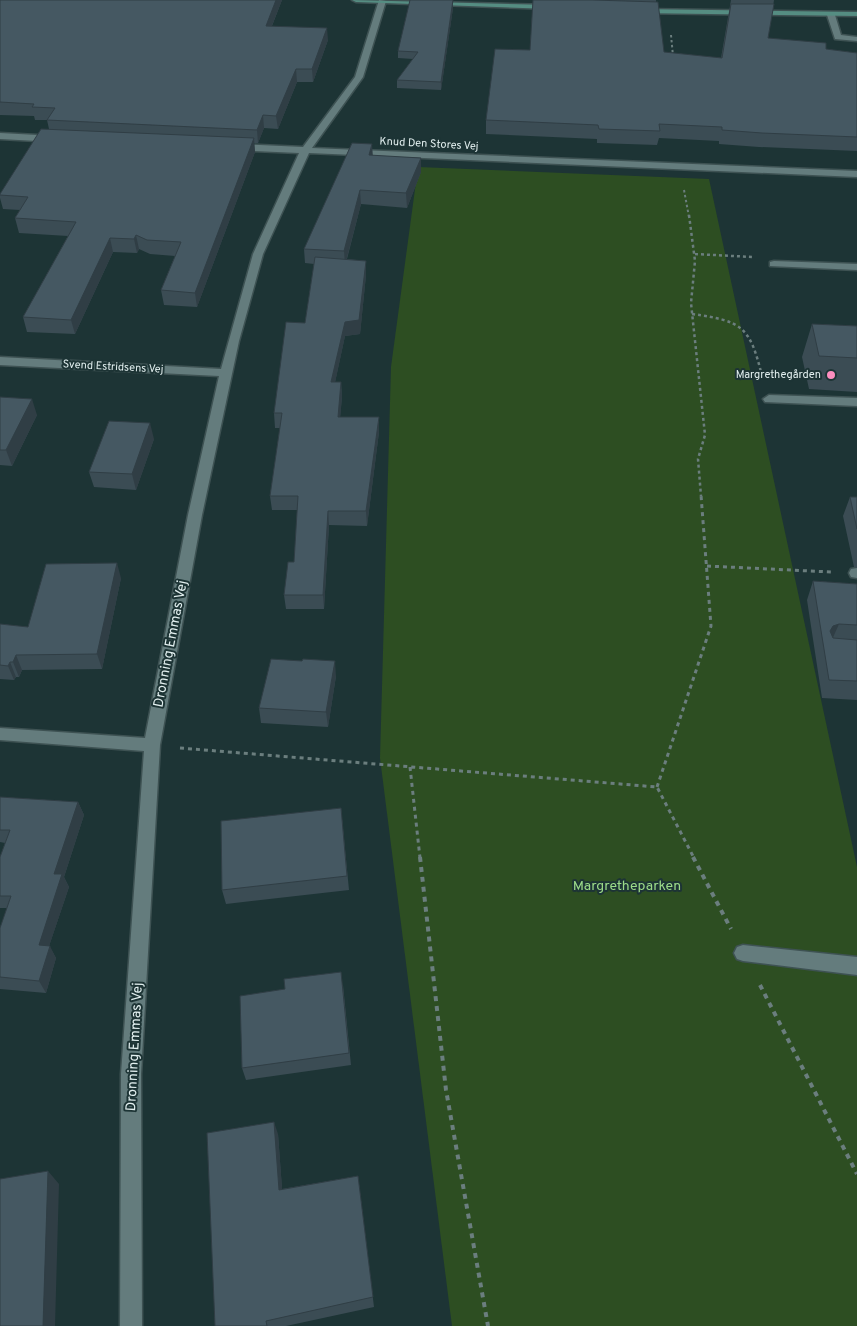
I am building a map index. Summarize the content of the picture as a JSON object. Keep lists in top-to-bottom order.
{
  "streets": {
    "street": ["Knud Den Stores Vej", "Svend Estridsens Vej", "Dronning Emmas Vej"]
  },
  "crossings": [
    ["Knud Den Stores Vej", "Dronning Emmas Vej"],
    ["Svend Estridsens Vej", "Dronning Emmas Vej"]
  ],
  "parks": ["Margretheparken"],
  "places": ["Margrethegården"]
}
